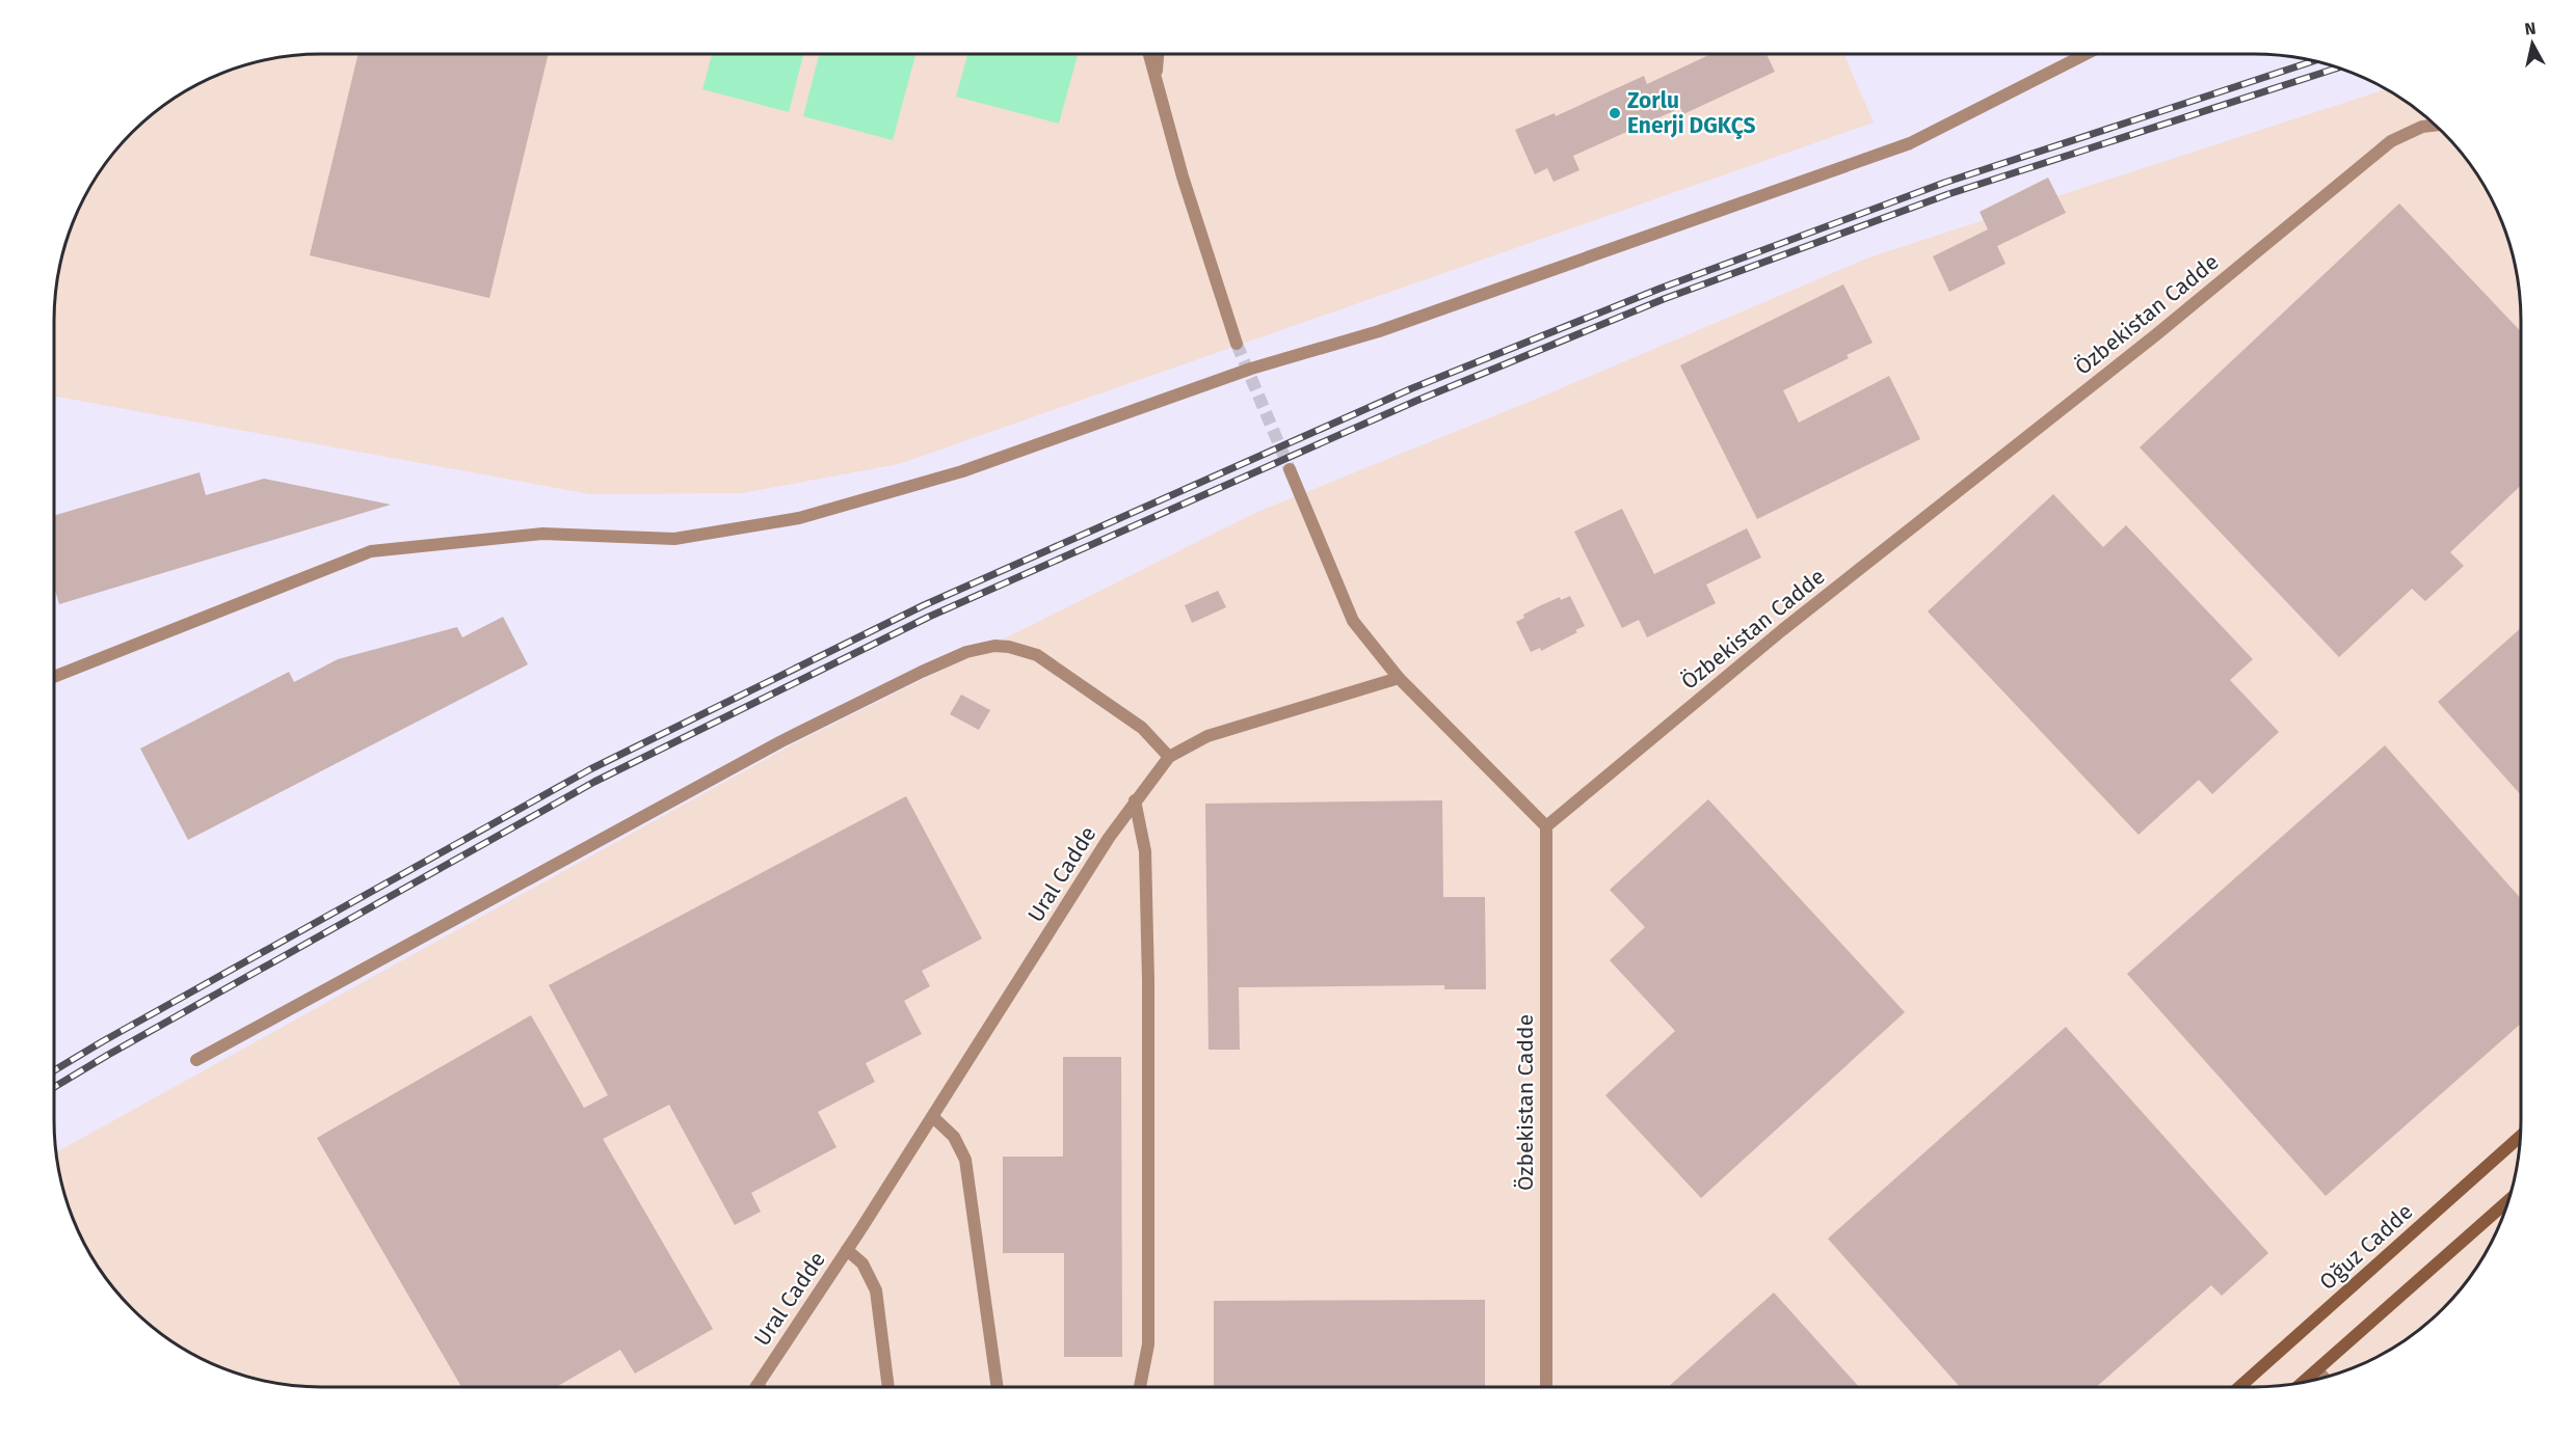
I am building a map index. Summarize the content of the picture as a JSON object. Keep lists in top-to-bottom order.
{
  "streets": {
    "street": ["Özbekistan Cadde", "Ural Cadde", "Oğuz Cadde"]
  },
  "places": ["Zorlu Enerji DGKÇS"],
  "north": "top"
}
